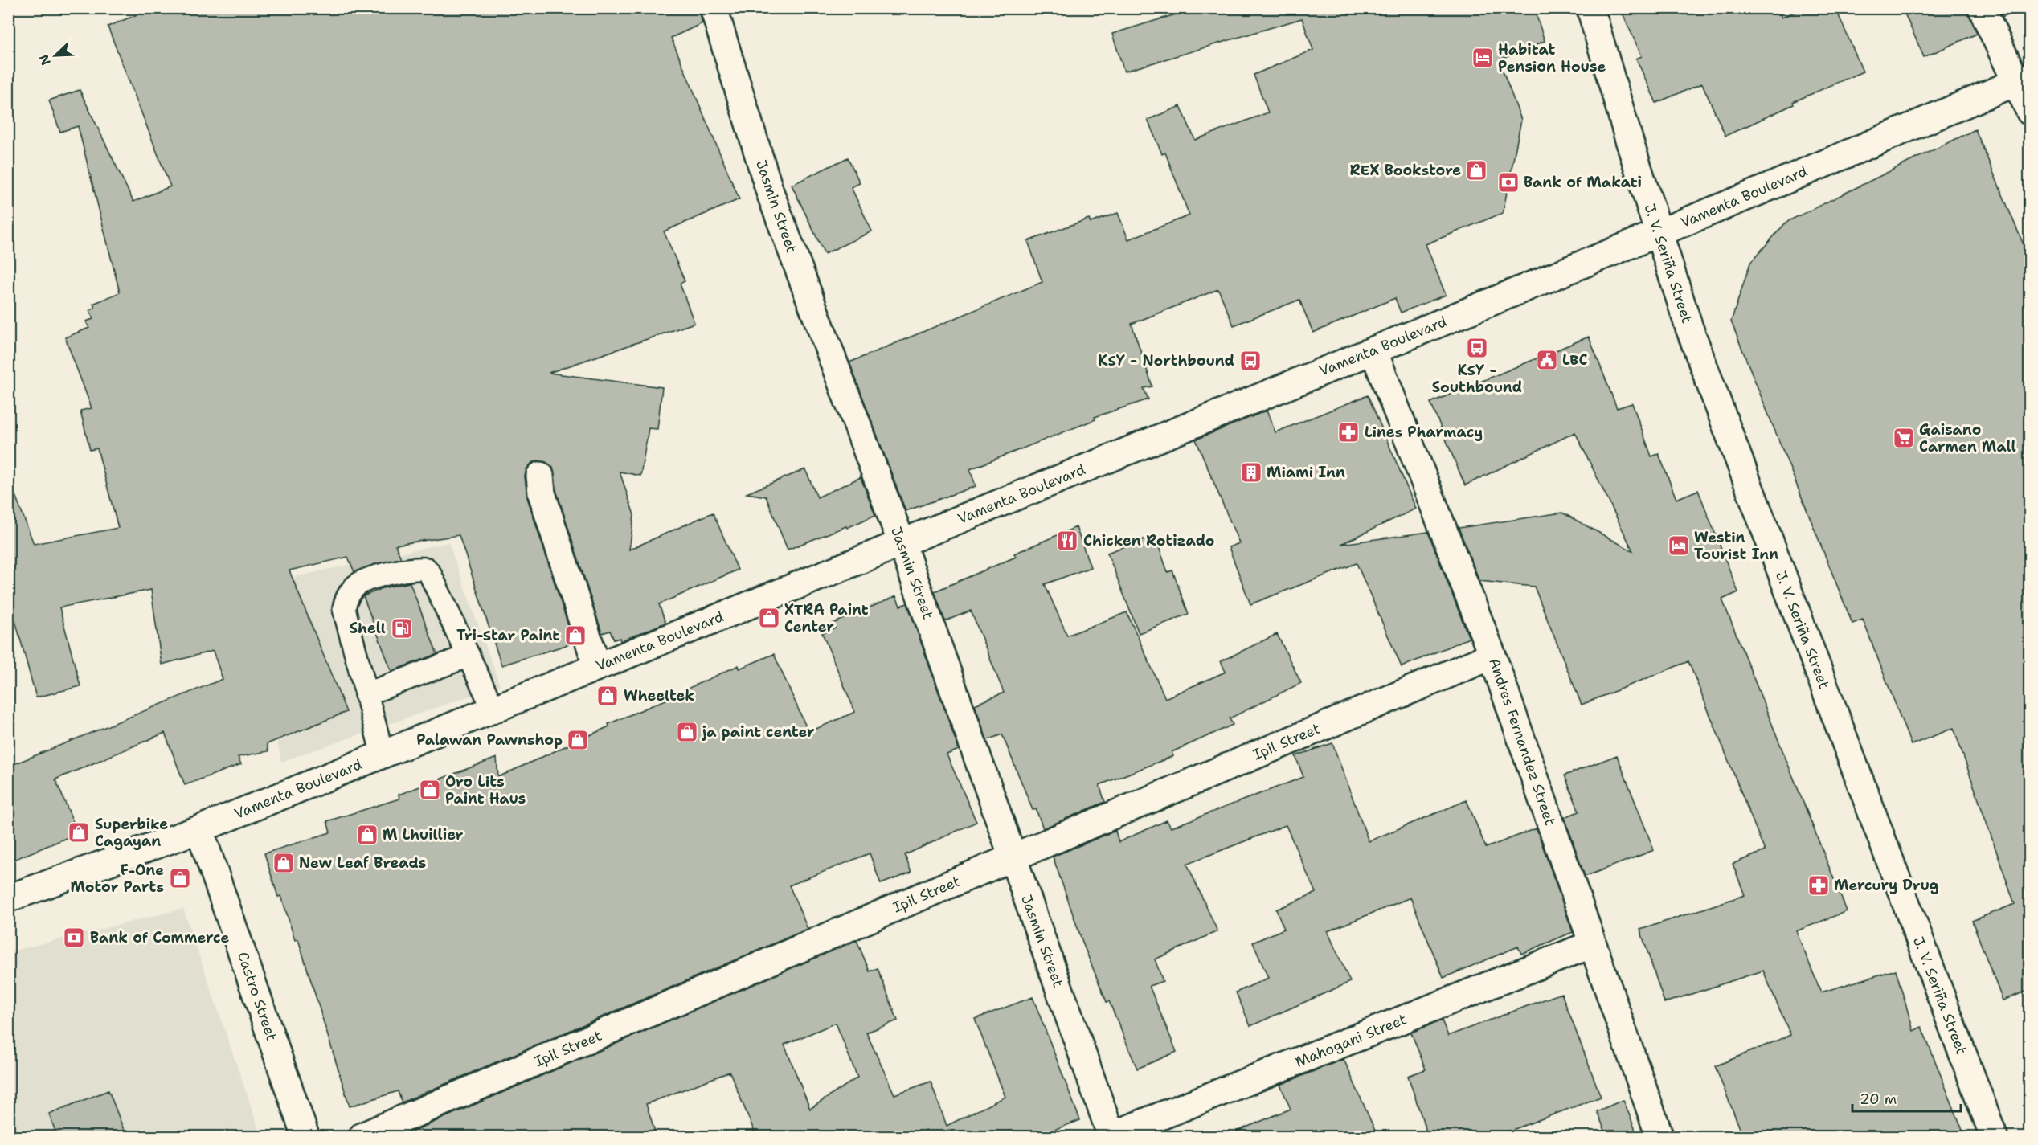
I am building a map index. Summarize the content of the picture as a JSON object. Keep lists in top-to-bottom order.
{
  "streets": {
    "street": [
      "Vamenta Boulevard",
      "Jasmin Street",
      "J. V. Seriña Street",
      "Ipil Street",
      "Andres Fernandez Street",
      "Castro Street",
      "Mahogani Street"
    ]
  },
  "crossings": [
    ["Vamenta Boulevard", "Jasmin Street"],
    ["Vamenta Boulevard", "J. V. Seriña Street"],
    ["Vamenta Boulevard", "Andres Fernandez Street"],
    ["Vamenta Boulevard", "Castro Street"],
    ["Jasmin Street", "Ipil Street"],
    ["Jasmin Street", "Mahogani Street"],
    ["Ipil Street", "Andres Fernandez Street"],
    ["Andres Fernandez Street", "Mahogani Street"]
  ],
  "places": {
    "hotel": ["Habitat Pension House", "Westin Tourist Inn"],
    "shop": [
      "REX Bookstore",
      "XTRA Paint Center",
      "Tri-Star Paint",
      "Wheeltek",
      "ja paint center",
      "Palawan Pawnshop",
      "Oro Lits Paint Haus",
      "Superbike Cagayan",
      "M Lhuillier",
      "New Leaf Breads",
      "F-One Motor Parts"
    ],
    "bank": ["Bank of Makati", "Bank of Commerce"],
    "bus stop": ["KSY - Southbound", "KSY - Northbound"],
    "public building": ["LBC"],
    "pharmacy": ["Lines Pharmacy", "Mercury Drug"],
    "supermarket": ["Gaisano Carmen Mall"],
    "building": ["Miami Inn"],
    "restaurant": ["Chicken Rotizado"],
    "fuel station": ["Shell"]
  },
  "scale_bar": "20 m",
  "north": "bottom left"
}
